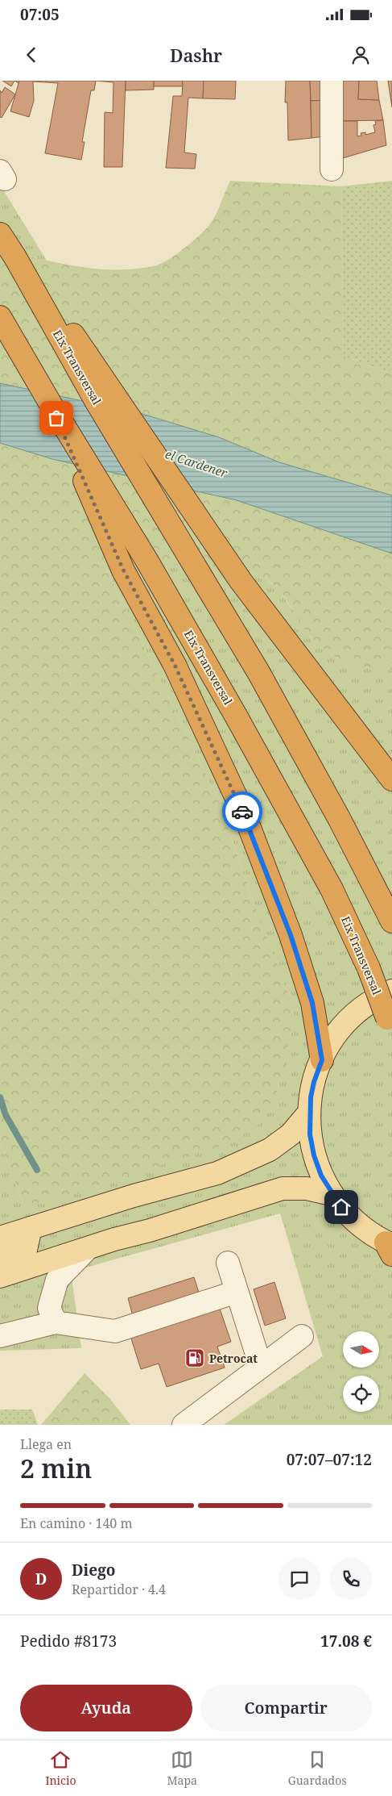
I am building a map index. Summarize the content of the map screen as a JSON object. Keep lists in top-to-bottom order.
{
  "streets": {
    "highway": ["Eix Transversal"]
  },
  "water": ["el Cardener"],
  "places": {
    "fuel station": ["Petrocat"]
  },
  "north": "right",
  "page": {
    "status": "07:05",
    "header": "Dashr",
    "heading": ["2 min", "Llega en", "07:07–07:12"],
    "panel": [
      "Diego",
      "Repartidor · 4.4",
      "Pedido #8173",
      "17.08 €"
    ],
    "bar": "En camino · 140 m",
    "round": "D",
    "buttons": ["Ayuda", "Compartir"],
    "tabs": ["Inicio", "Mapa", "Guardados"]
  }
}
